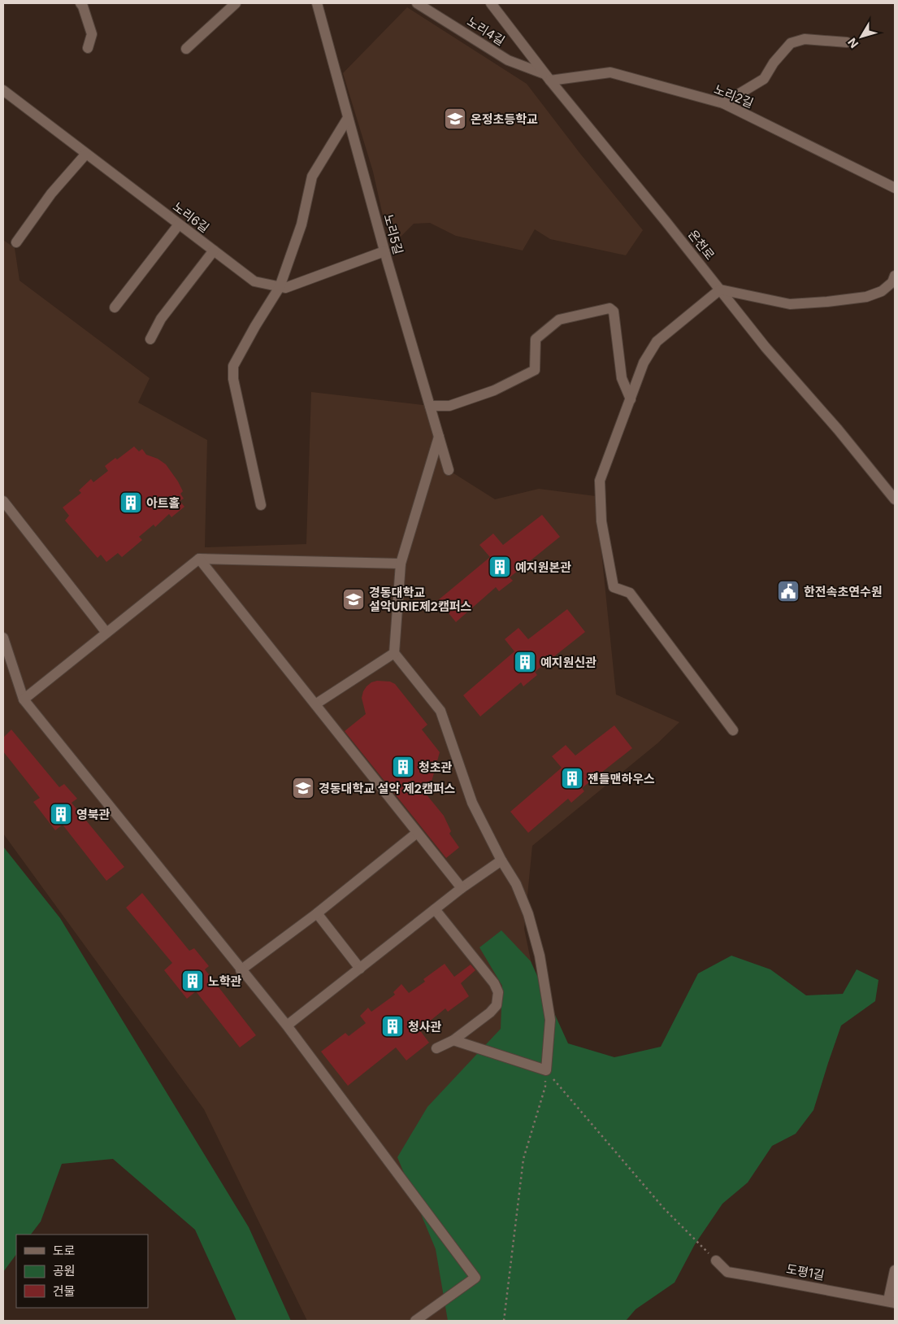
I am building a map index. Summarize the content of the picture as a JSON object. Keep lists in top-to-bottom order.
{
  "streets": {
    "street": [
      "노리4길",
      "노리2길",
      "노리6길",
      "노리5길",
      "온천로",
      "도평1길"
    ]
  },
  "crossings": [
    ["노리4길", "노리2길"],
    ["노리4길", "온천로"],
    ["노리2길", "온천로"],
    ["노리6길", "노리5길"]
  ],
  "places": {
    "school or university": ["온정초등학교", "경동대학교 설악URIE제2캠퍼스", "경동대학교 설악 제2캠퍼스"],
    "building": [
      "아트홀",
      "예지원본관",
      "예지원신관",
      "청초관",
      "젠틀맨하우스",
      "영북관",
      "노학관",
      "청사관"
    ],
    "public building": ["한전속초연수원"]
  },
  "legend": ["도로", "공원", "건물"],
  "north": "bottom left"
}
